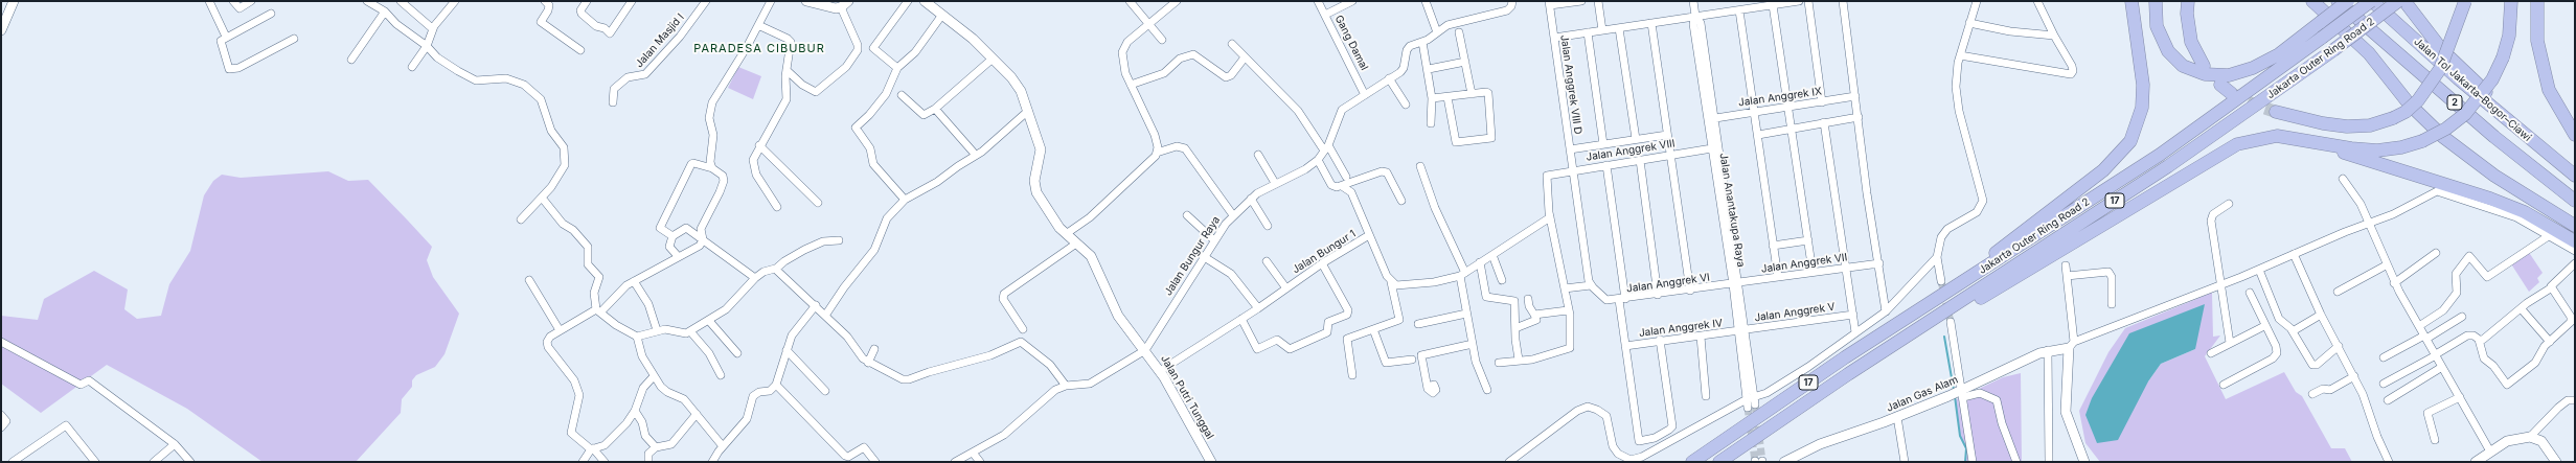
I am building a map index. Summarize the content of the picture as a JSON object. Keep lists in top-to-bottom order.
{
  "streets": {
    "highway": [
      "Jakarta Outer Ring Road 2",
      "Jalan Tol Jakarta–Bogor–Ciawi",
      "2",
      "17"
    ],
    "street": [
      "Jalan Masjid I",
      "Gang Damal",
      "Jalan Anggrek VIII D",
      "Jalan Anggrek IX",
      "Jalan Anggrek VIII",
      "Jalan Anantakupa Raya",
      "Jalan Bungur 1",
      "Jalan Bungur Raya",
      "Jalan Anggrek VII",
      "Jalan Anggrek VI",
      "Jalan Anggrek V",
      "Jalan Anggrek IV",
      "Jalan Gas Alam",
      "Jalan Putri Tunggal"
    ]
  },
  "crossings": [
    ["Gang Damal", "Jalan Bungur Raya"],
    ["Jakarta Outer Ring Road 2", "Jalan Tol Jakarta–Bogor–Ciawi"],
    ["Jalan Anggrek VIII D", "Jalan Anggrek VIII"],
    ["Jalan Anggrek VIII D", "Jalan Anggrek VI"],
    ["Jalan Anggrek IX", "Jalan Anantakupa Raya"],
    ["Jalan Anggrek VIII", "Jalan Anantakupa Raya"],
    ["Jalan Anantakupa Raya", "Jalan Anggrek VII"],
    ["Jalan Anantakupa Raya", "Jalan Anggrek VI"],
    ["Jalan Anantakupa Raya", "Jalan Anggrek V"],
    ["Jalan Anantakupa Raya", "Jalan Anggrek IV"],
    ["Jalan Bungur 1", "Jalan Putri Tunggal"],
    ["Jalan Bungur Raya", "Jalan Putri Tunggal"],
    ["Jalan Anggrek VII", "Jalan Anggrek VI"],
    ["Jalan Anggrek V", "Jalan Anggrek IV"]
  ],
  "districts": ["PARADESA CIBUBUR"]
}
